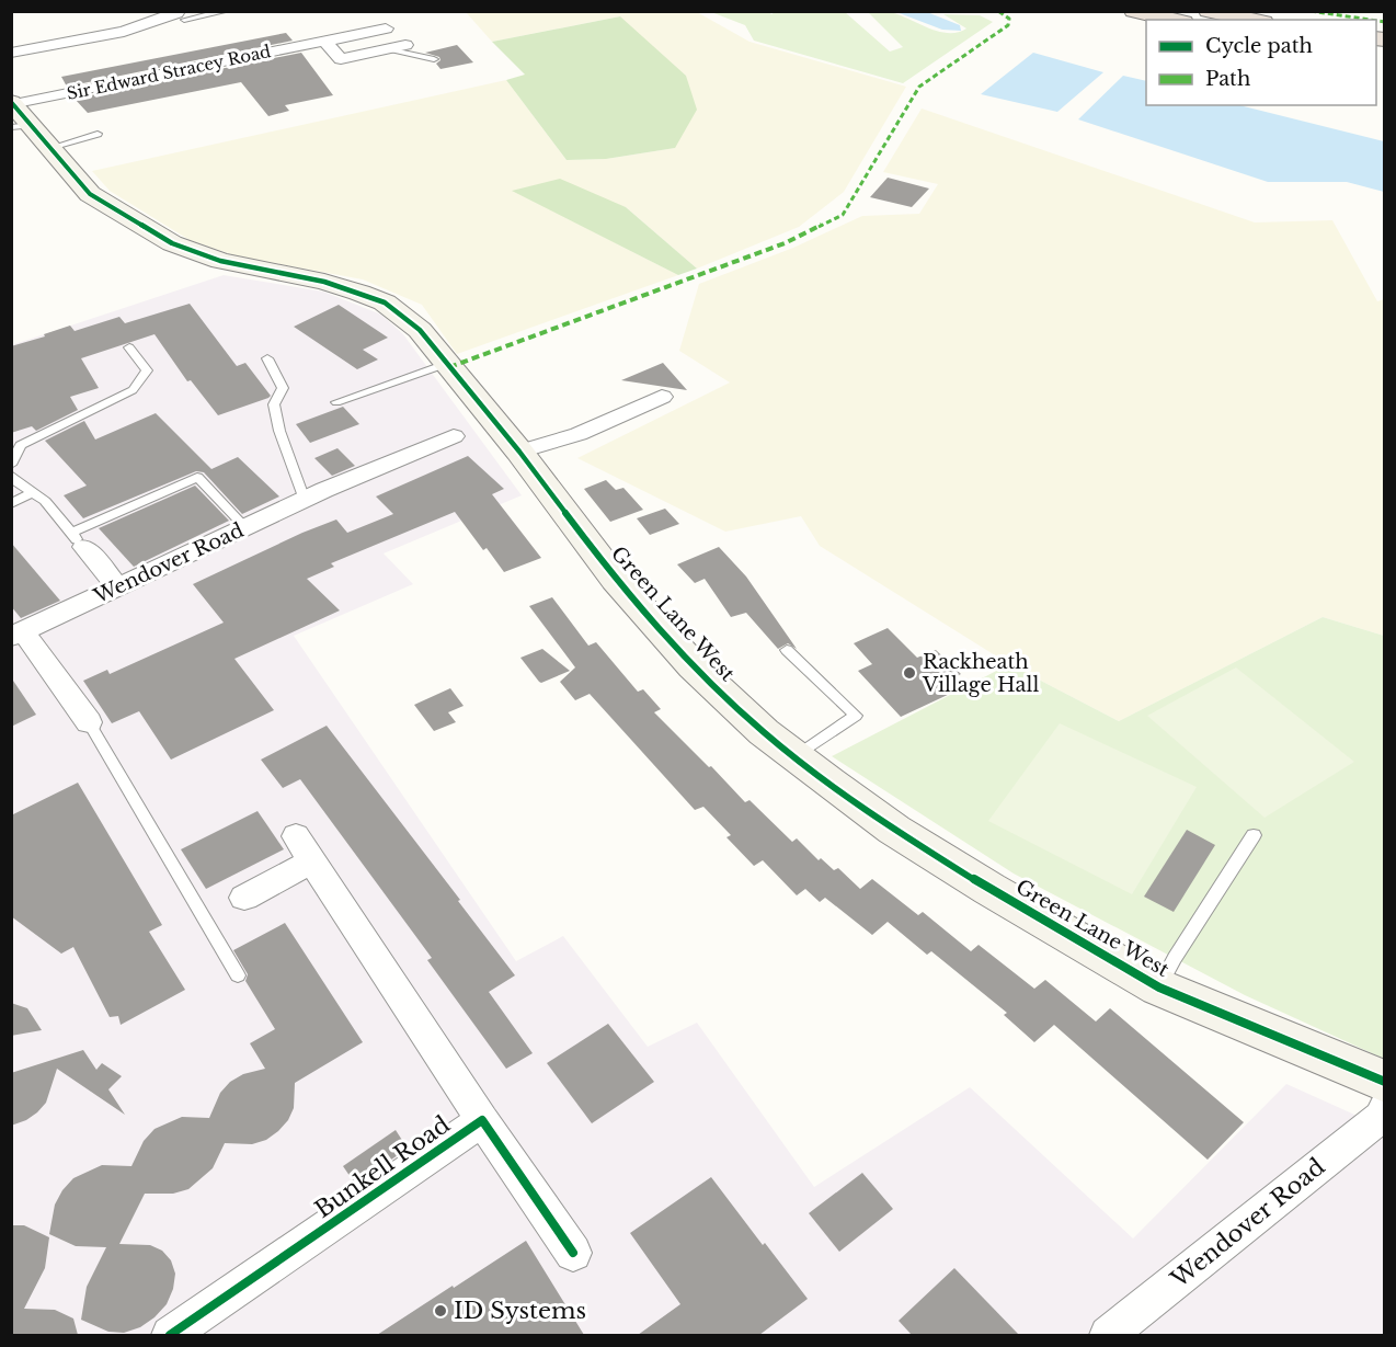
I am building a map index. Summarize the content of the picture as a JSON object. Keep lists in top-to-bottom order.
{
  "streets": {
    "street": [
      "Sir Edward Stracey Road",
      "Wendover Road",
      "Green Lane West",
      "Bunkell Road"
    ]
  },
  "crossings": [
    ["Sir Edward Stracey Road", "Green Lane West"]
  ],
  "places": ["Rackheath Village Hall", "ID Systems"],
  "legend": ["Cycle path", "Path"]
}
